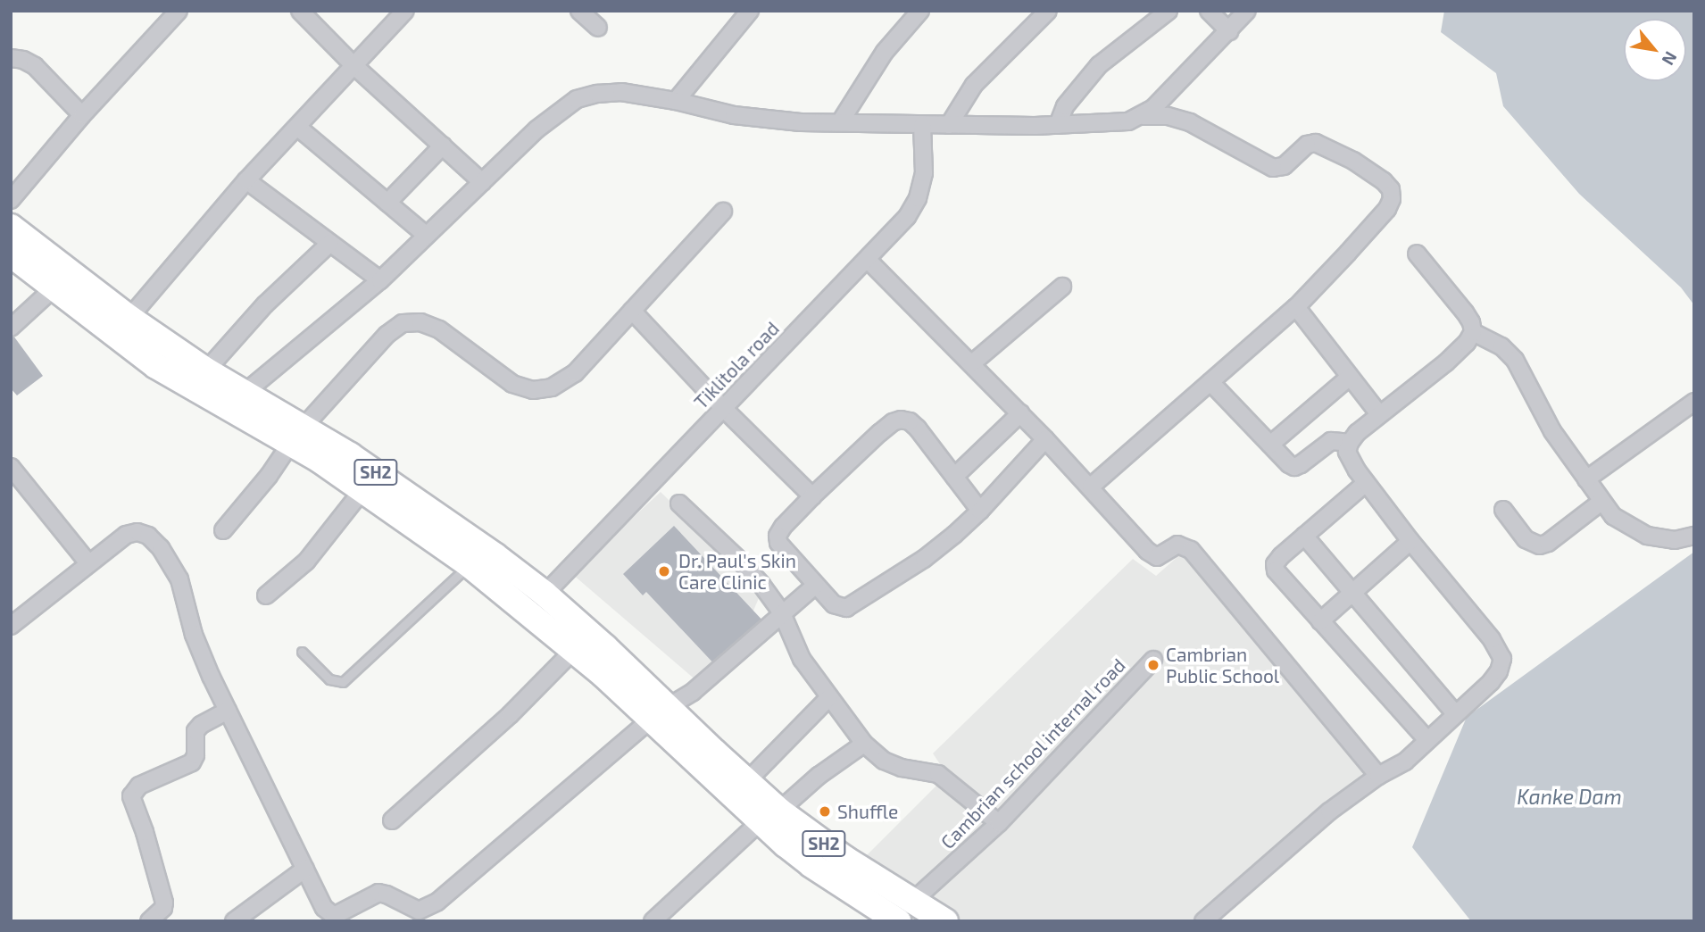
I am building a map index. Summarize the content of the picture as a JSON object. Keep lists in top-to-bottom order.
{
  "streets": {
    "main road": ["SH2"],
    "street": ["Tiklitola road", "Cambrian school internal road"]
  },
  "crossings": [
    ["Tiklitola road", "SH2"],
    ["SH2", "Cambrian school internal road"]
  ],
  "water": ["Kanke Dam"],
  "places": ["Dr. Paul's Skin Care Clinic", "Cambrian Public School", "Shuffle"],
  "north": "bottom right"
}
